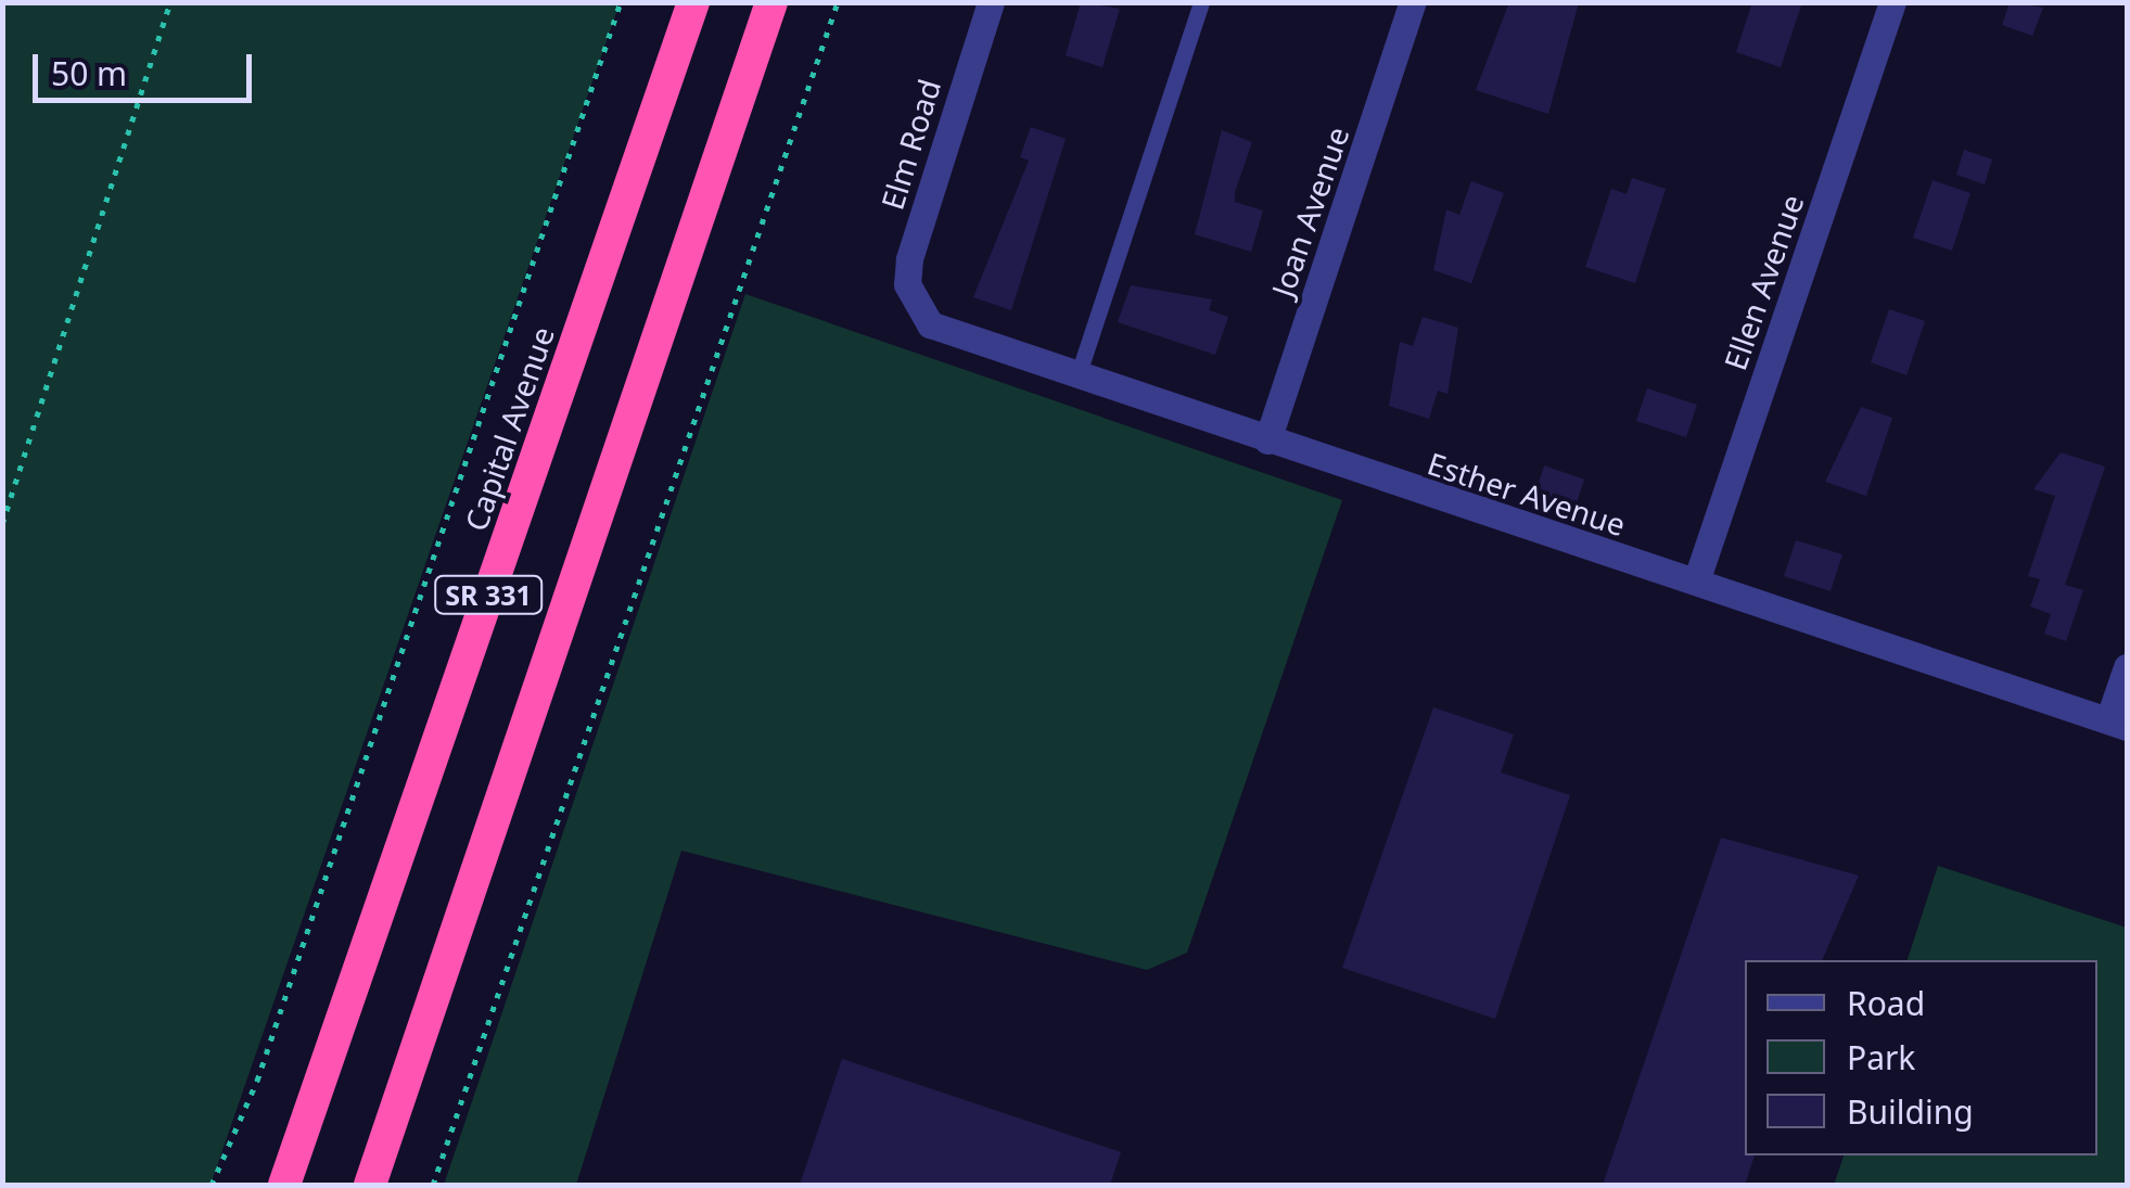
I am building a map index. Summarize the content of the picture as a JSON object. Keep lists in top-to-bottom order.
{
  "streets": {
    "highway": ["Capital Avenue", "SR 331"],
    "street": [
      "Elm Road",
      "Joan Avenue",
      "Ellen Avenue",
      "Esther Avenue"
    ]
  },
  "crossings": [
    ["Elm Road", "Esther Avenue"],
    ["Joan Avenue", "Esther Avenue"],
    ["Ellen Avenue", "Esther Avenue"]
  ],
  "legend": ["Road", "Park", "Building"],
  "scale_bar": "50 m"
}
